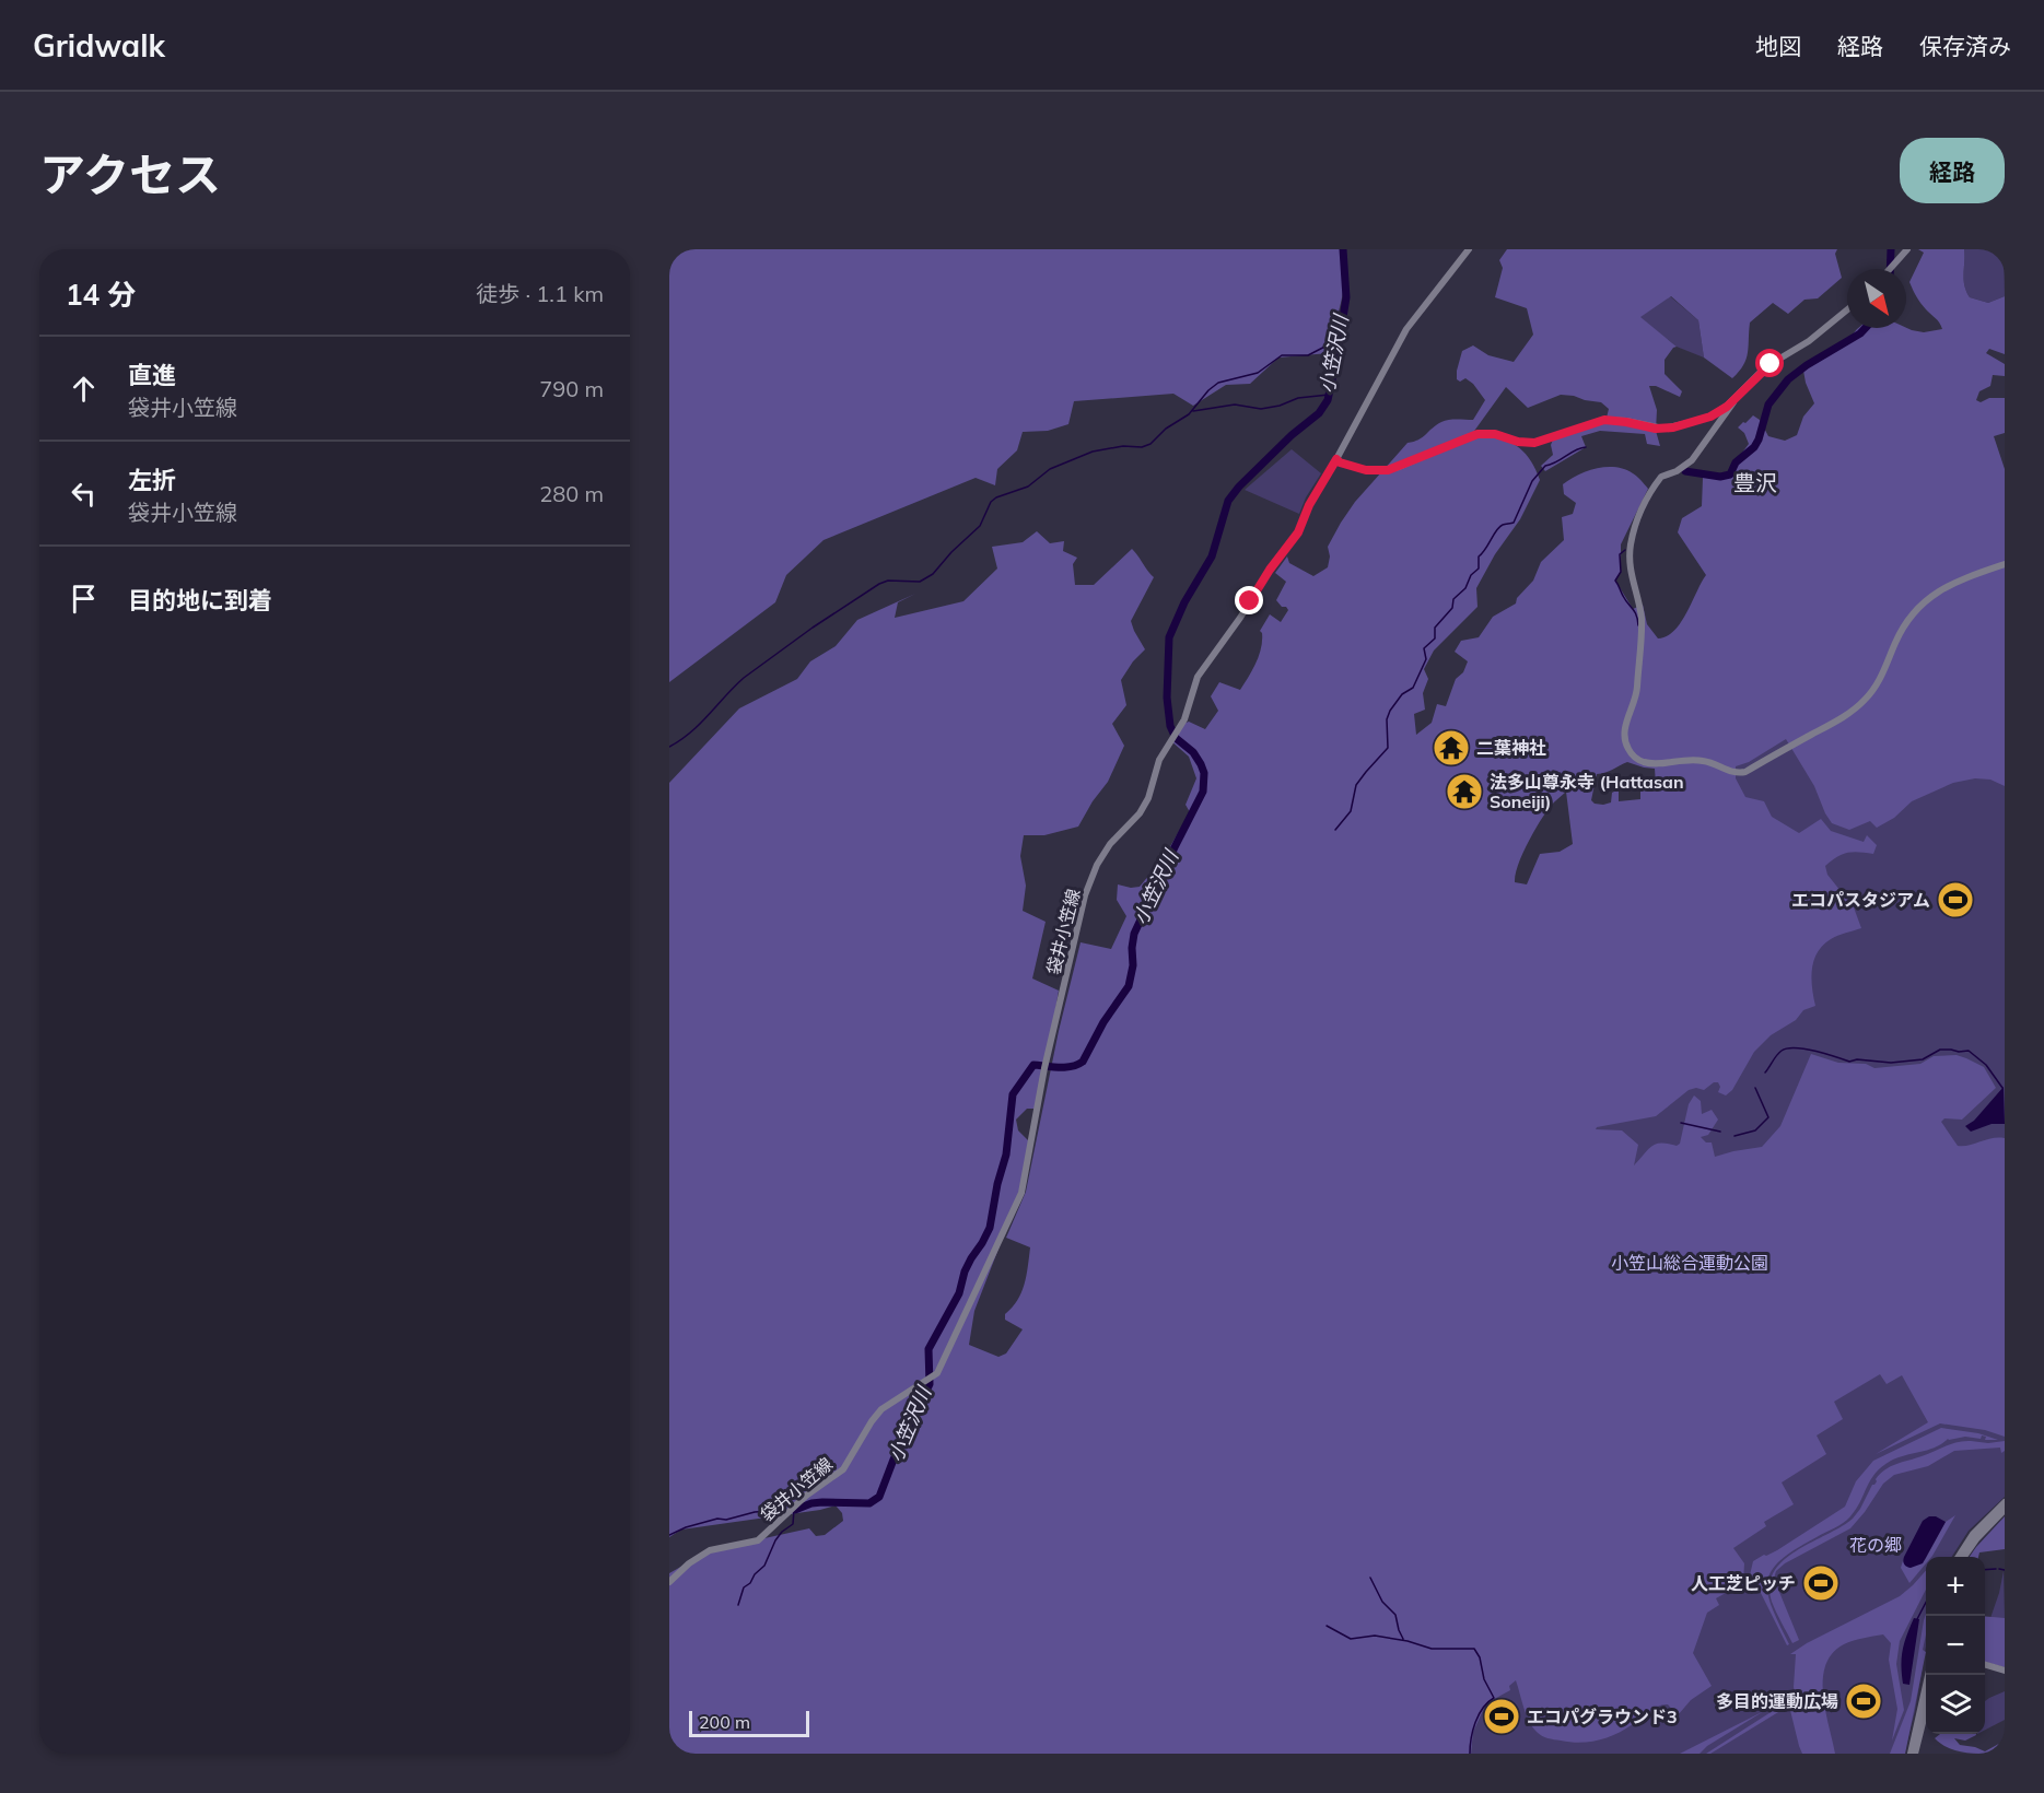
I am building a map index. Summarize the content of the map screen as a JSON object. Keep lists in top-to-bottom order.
{
  "streets": {
    "main road": ["袋井小笠線"]
  },
  "districts": ["豊沢"],
  "water": ["小笠沢川"],
  "parks": ["小笠山総合運動公園", "花の郷"],
  "places": {
    "temple": ["二葉神社", "法多山尊永寺 (Hattasan Soneiji)"],
    "sports": [
      "エコパスタジアム",
      "人工芝ピッチ",
      "多目的運動広場",
      "エコパグラウンド3"
    ]
  },
  "scale_bar": "200 m",
  "north": "bottom right",
  "page": {
    "header": "Gridwalk",
    "nav": ["地図", "経路", "保存済み"],
    "title": "アクセス",
    "buttons": "経路",
    "heading": ["14 分", "徒歩 · 1.1 km"],
    "list": [
      ["直進", "袋井小笠線", "790 m"],
      ["左折", "袋井小笠線", "280 m"],
      "目的地に到着"
    ],
    "map_buttons": ["+", "−"],
    "scale": "200 m"
  }
}
